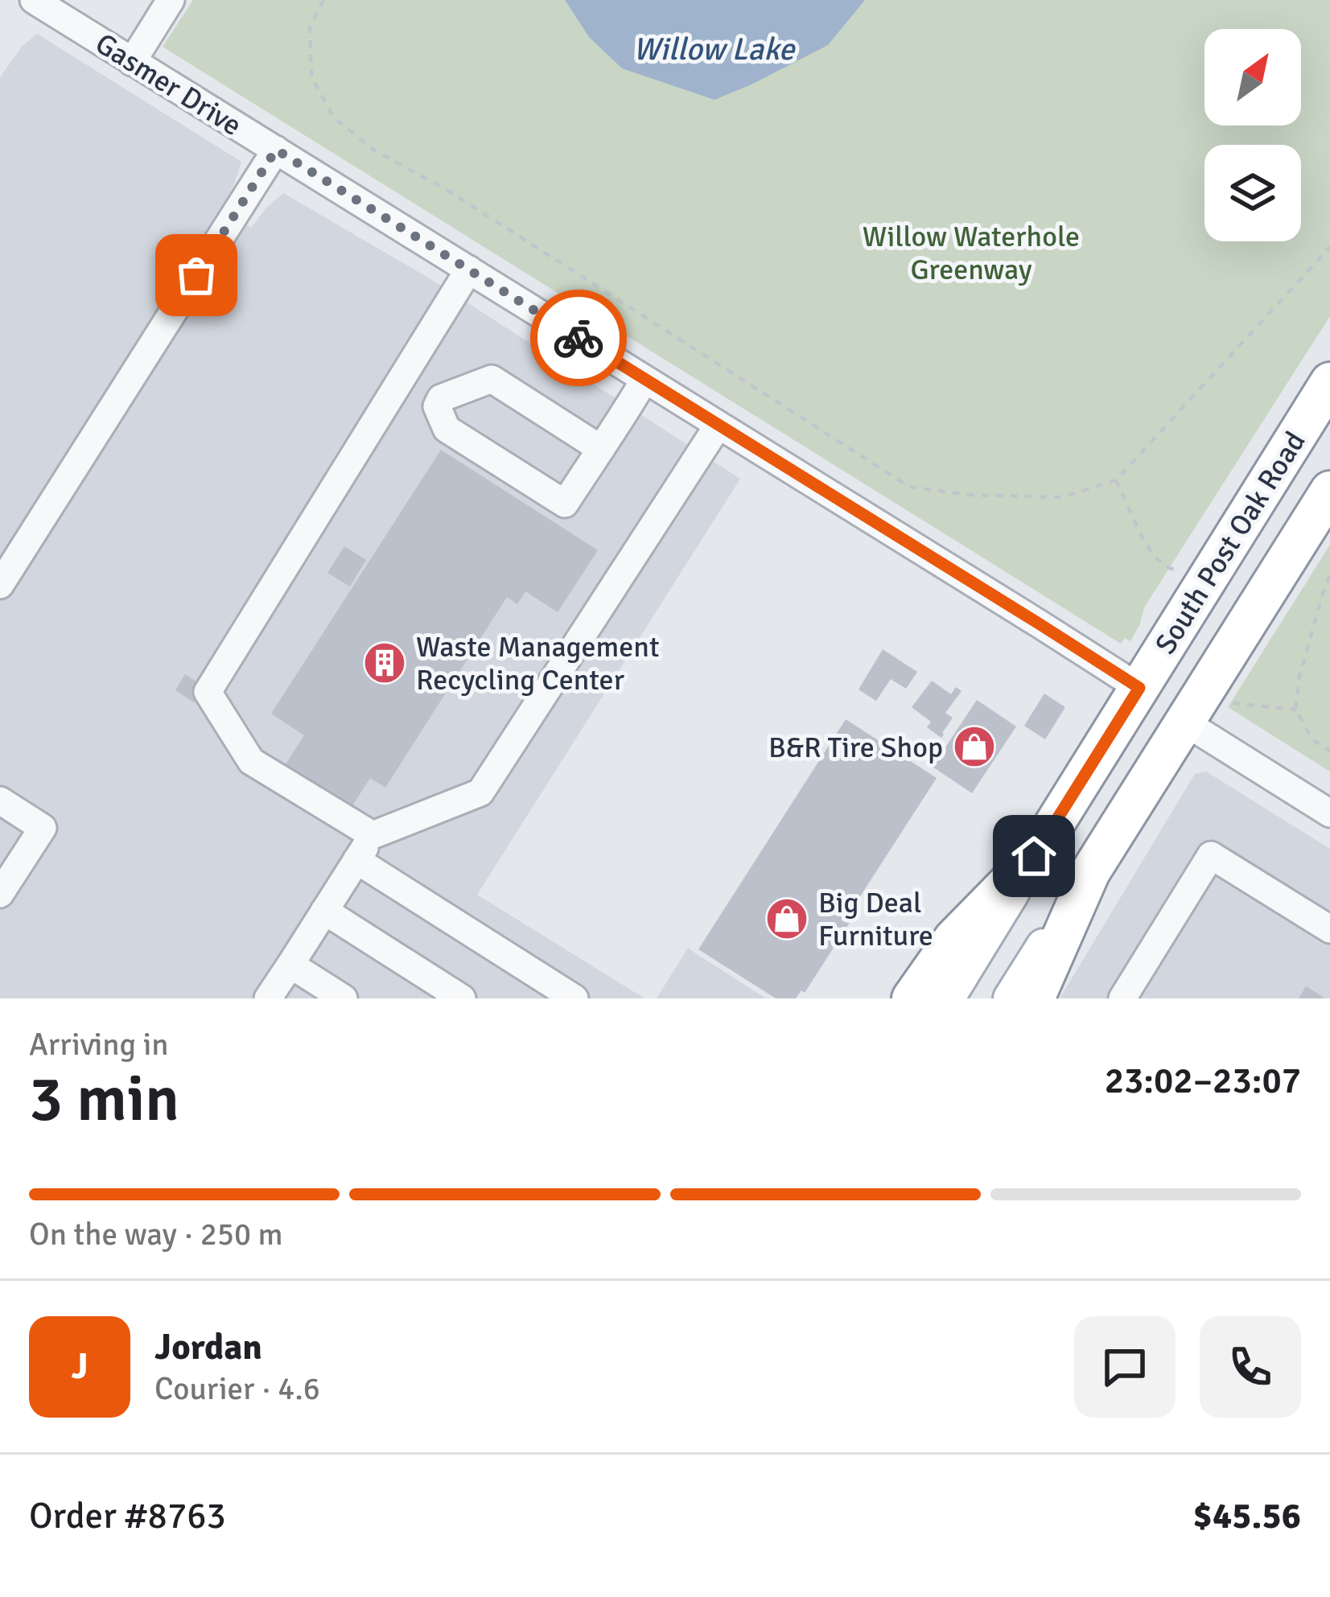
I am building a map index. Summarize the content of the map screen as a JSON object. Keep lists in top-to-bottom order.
{
  "streets": {
    "highway": ["South Post Oak Road"],
    "street": ["Gasmer Drive"]
  },
  "crossings": [
    ["Gasmer Drive", "South Post Oak Road"]
  ],
  "water": ["Willow Lake"],
  "parks": ["Willow Waterhole Greenway"],
  "places": {
    "building": ["Waste Management Recycling Center"],
    "shop": ["B&R Tire Shop", "Big Deal Furniture"]
  },
  "north": "top right",
  "page": {
    "heading": ["3 min", "Arriving in", "23:02–23:07"],
    "panel": [
      "Jordan",
      "Courier · 4.6",
      "Order #8763",
      "$45.56"
    ],
    "bar": "On the way · 250 m",
    "round": "J"
  }
}
